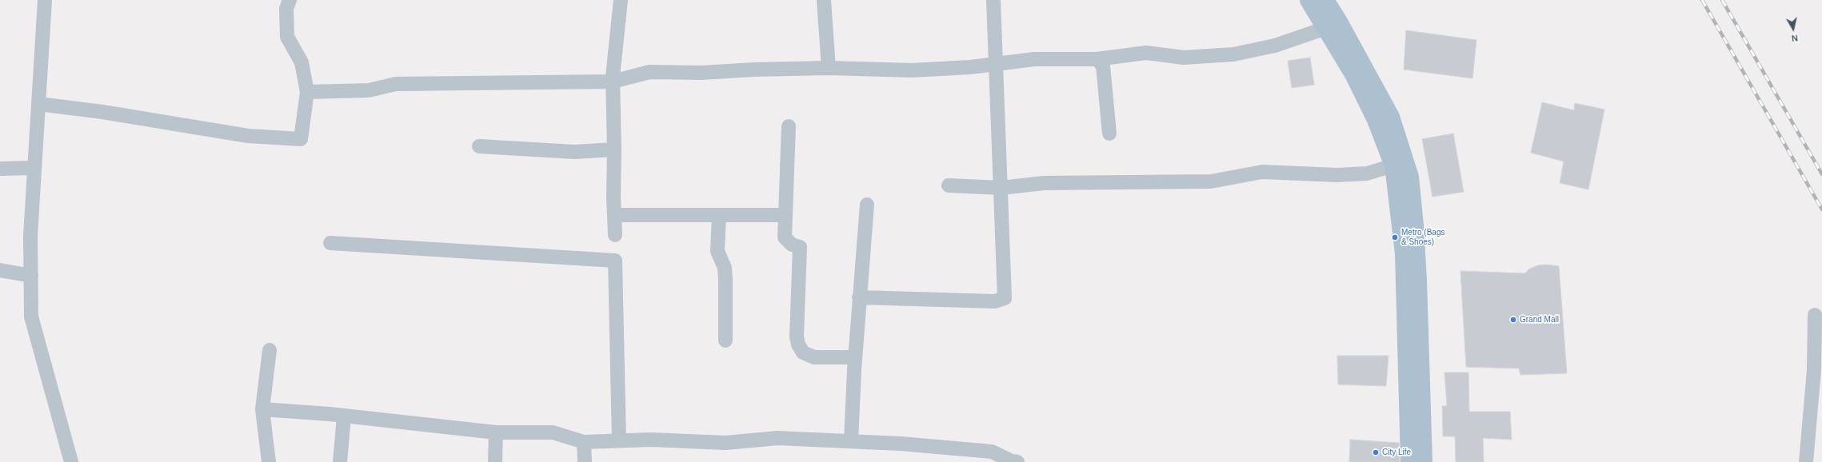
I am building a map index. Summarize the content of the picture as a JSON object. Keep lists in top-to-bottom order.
{
  "places": ["Metro (Bags & Shoes)", "Grand Mall", "City Life"],
  "north": "bottom"
}
